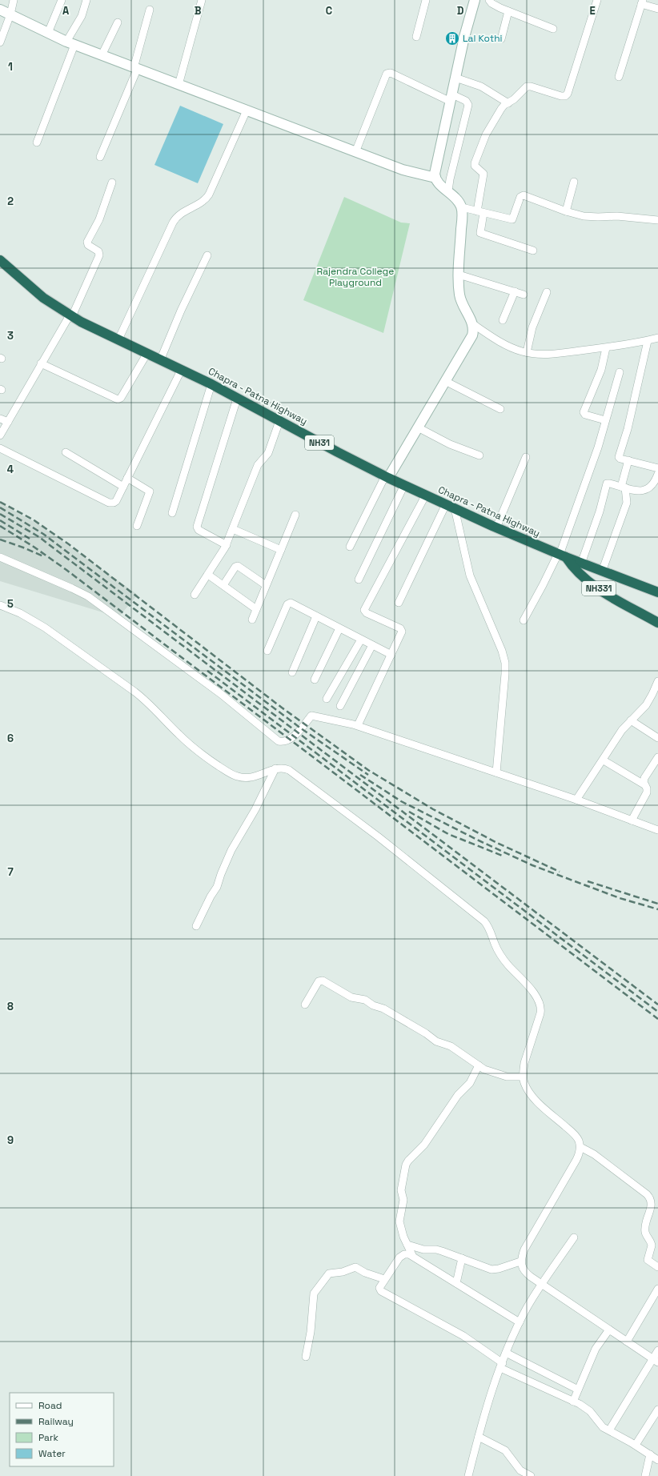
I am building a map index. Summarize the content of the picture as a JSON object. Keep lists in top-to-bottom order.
{
  "streets": {
    "highway": ["Chapra - Patna Highway", "NH31", "NH331"]
  },
  "crossings": [
    ["Chapra - Patna Highway", "NH331"]
  ],
  "parks": ["Rajendra College Playground"],
  "places": {
    "building": ["Lal Kothi"]
  },
  "legend": [
    "Road",
    "Railway",
    "Park",
    "Water"
  ],
  "grid": {
    "columns": [
      "A",
      "B",
      "C",
      "D",
      "E"
    ],
    "rows": [
      "1",
      "2",
      "3",
      "4",
      "5",
      "6",
      "7",
      "8",
      "9"
    ]
  }
}
